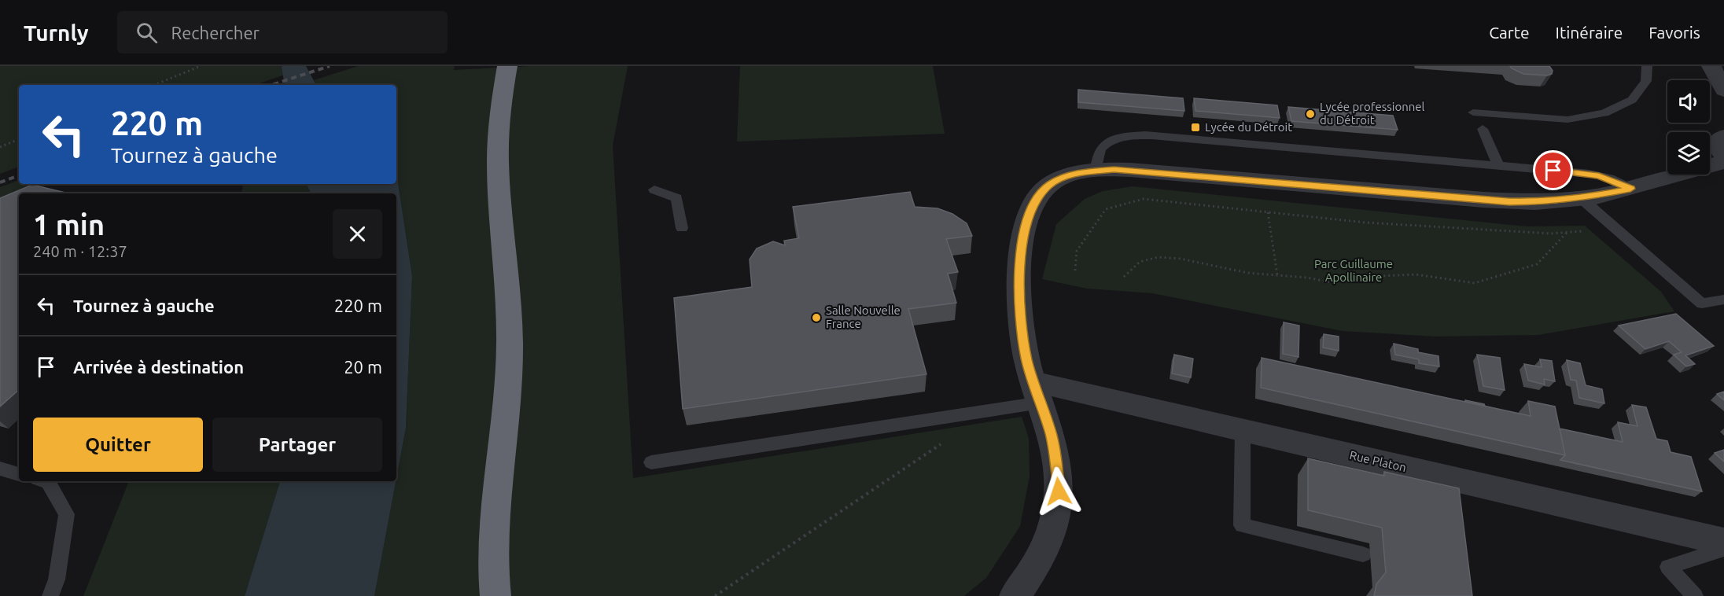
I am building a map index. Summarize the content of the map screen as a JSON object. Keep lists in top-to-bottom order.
{
  "streets": {
    "street": ["Rue Platon"]
  },
  "parks": ["Parc Guillaume Apollinaire"],
  "places": {
    "other": ["Lycée professionnel du Détroit", "Salle Nouvelle France"],
    "transit": ["Lycée du Détroit"]
  },
  "page": {
    "header": "Turnly",
    "search": "Rechercher",
    "nav": ["Carte", "Itinéraire", "Favoris"],
    "turn": ["220 m", "Tournez à gauche"],
    "heading": ["1 min", "240 m · 12:37"],
    "list": [
      {
        "name": "Tournez à gauche",
        "value": "220 m"
      },
      {
        "name": "Arrivée à destination",
        "value": "20 m"
      }
    ],
    "buttons": ["Quitter", "Partager"]
  }
}
